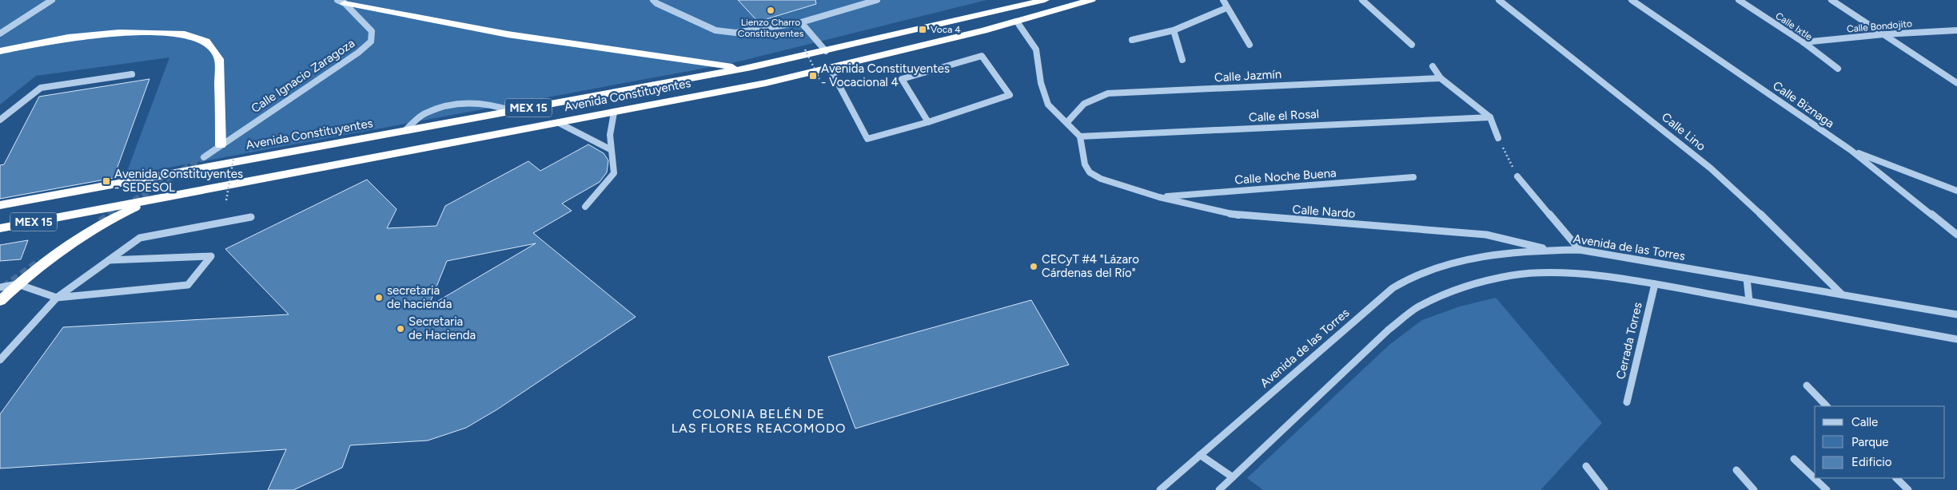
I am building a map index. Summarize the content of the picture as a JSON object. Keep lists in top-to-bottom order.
{
  "streets": {
    "highway": ["Avenida Constituyentes", "MEX 15"],
    "street": [
      "Calle Ixtle",
      "Calle Bondojito",
      "Calle Ignacio Zaragoza",
      "Calle Jazmín",
      "Calle Biznaga",
      "Calle el Rosal",
      "Calle Lino",
      "Calle Noche Buena",
      "Calle Nardo",
      "Avenida de las Torres",
      "Cerrada Torres"
    ]
  },
  "crossings": [
    ["Calle Ixtle", "Calle Bondojito"],
    ["Calle Lino", "Avenida de las Torres"],
    ["Calle Noche Buena", "Calle Nardo"],
    ["Calle Nardo", "Avenida de las Torres"]
  ],
  "districts": ["COLONIA BELÉN DE LAS FLORES REACOMODO"],
  "places": {
    "other": [
      "Lienzo Charro Constituyentes",
      "CECyT #4 \"Lázaro Cárdenas del Río\"",
      "secretaria de hacienda",
      "Secretaria de Hacienda"
    ],
    "transit": ["Voca 4", "Avenida Constituyentes - Vocacional 4", "Avenida Constituyentes - SEDESOL"]
  },
  "legend": ["Calle", "Parque", "Edificio"]
}
